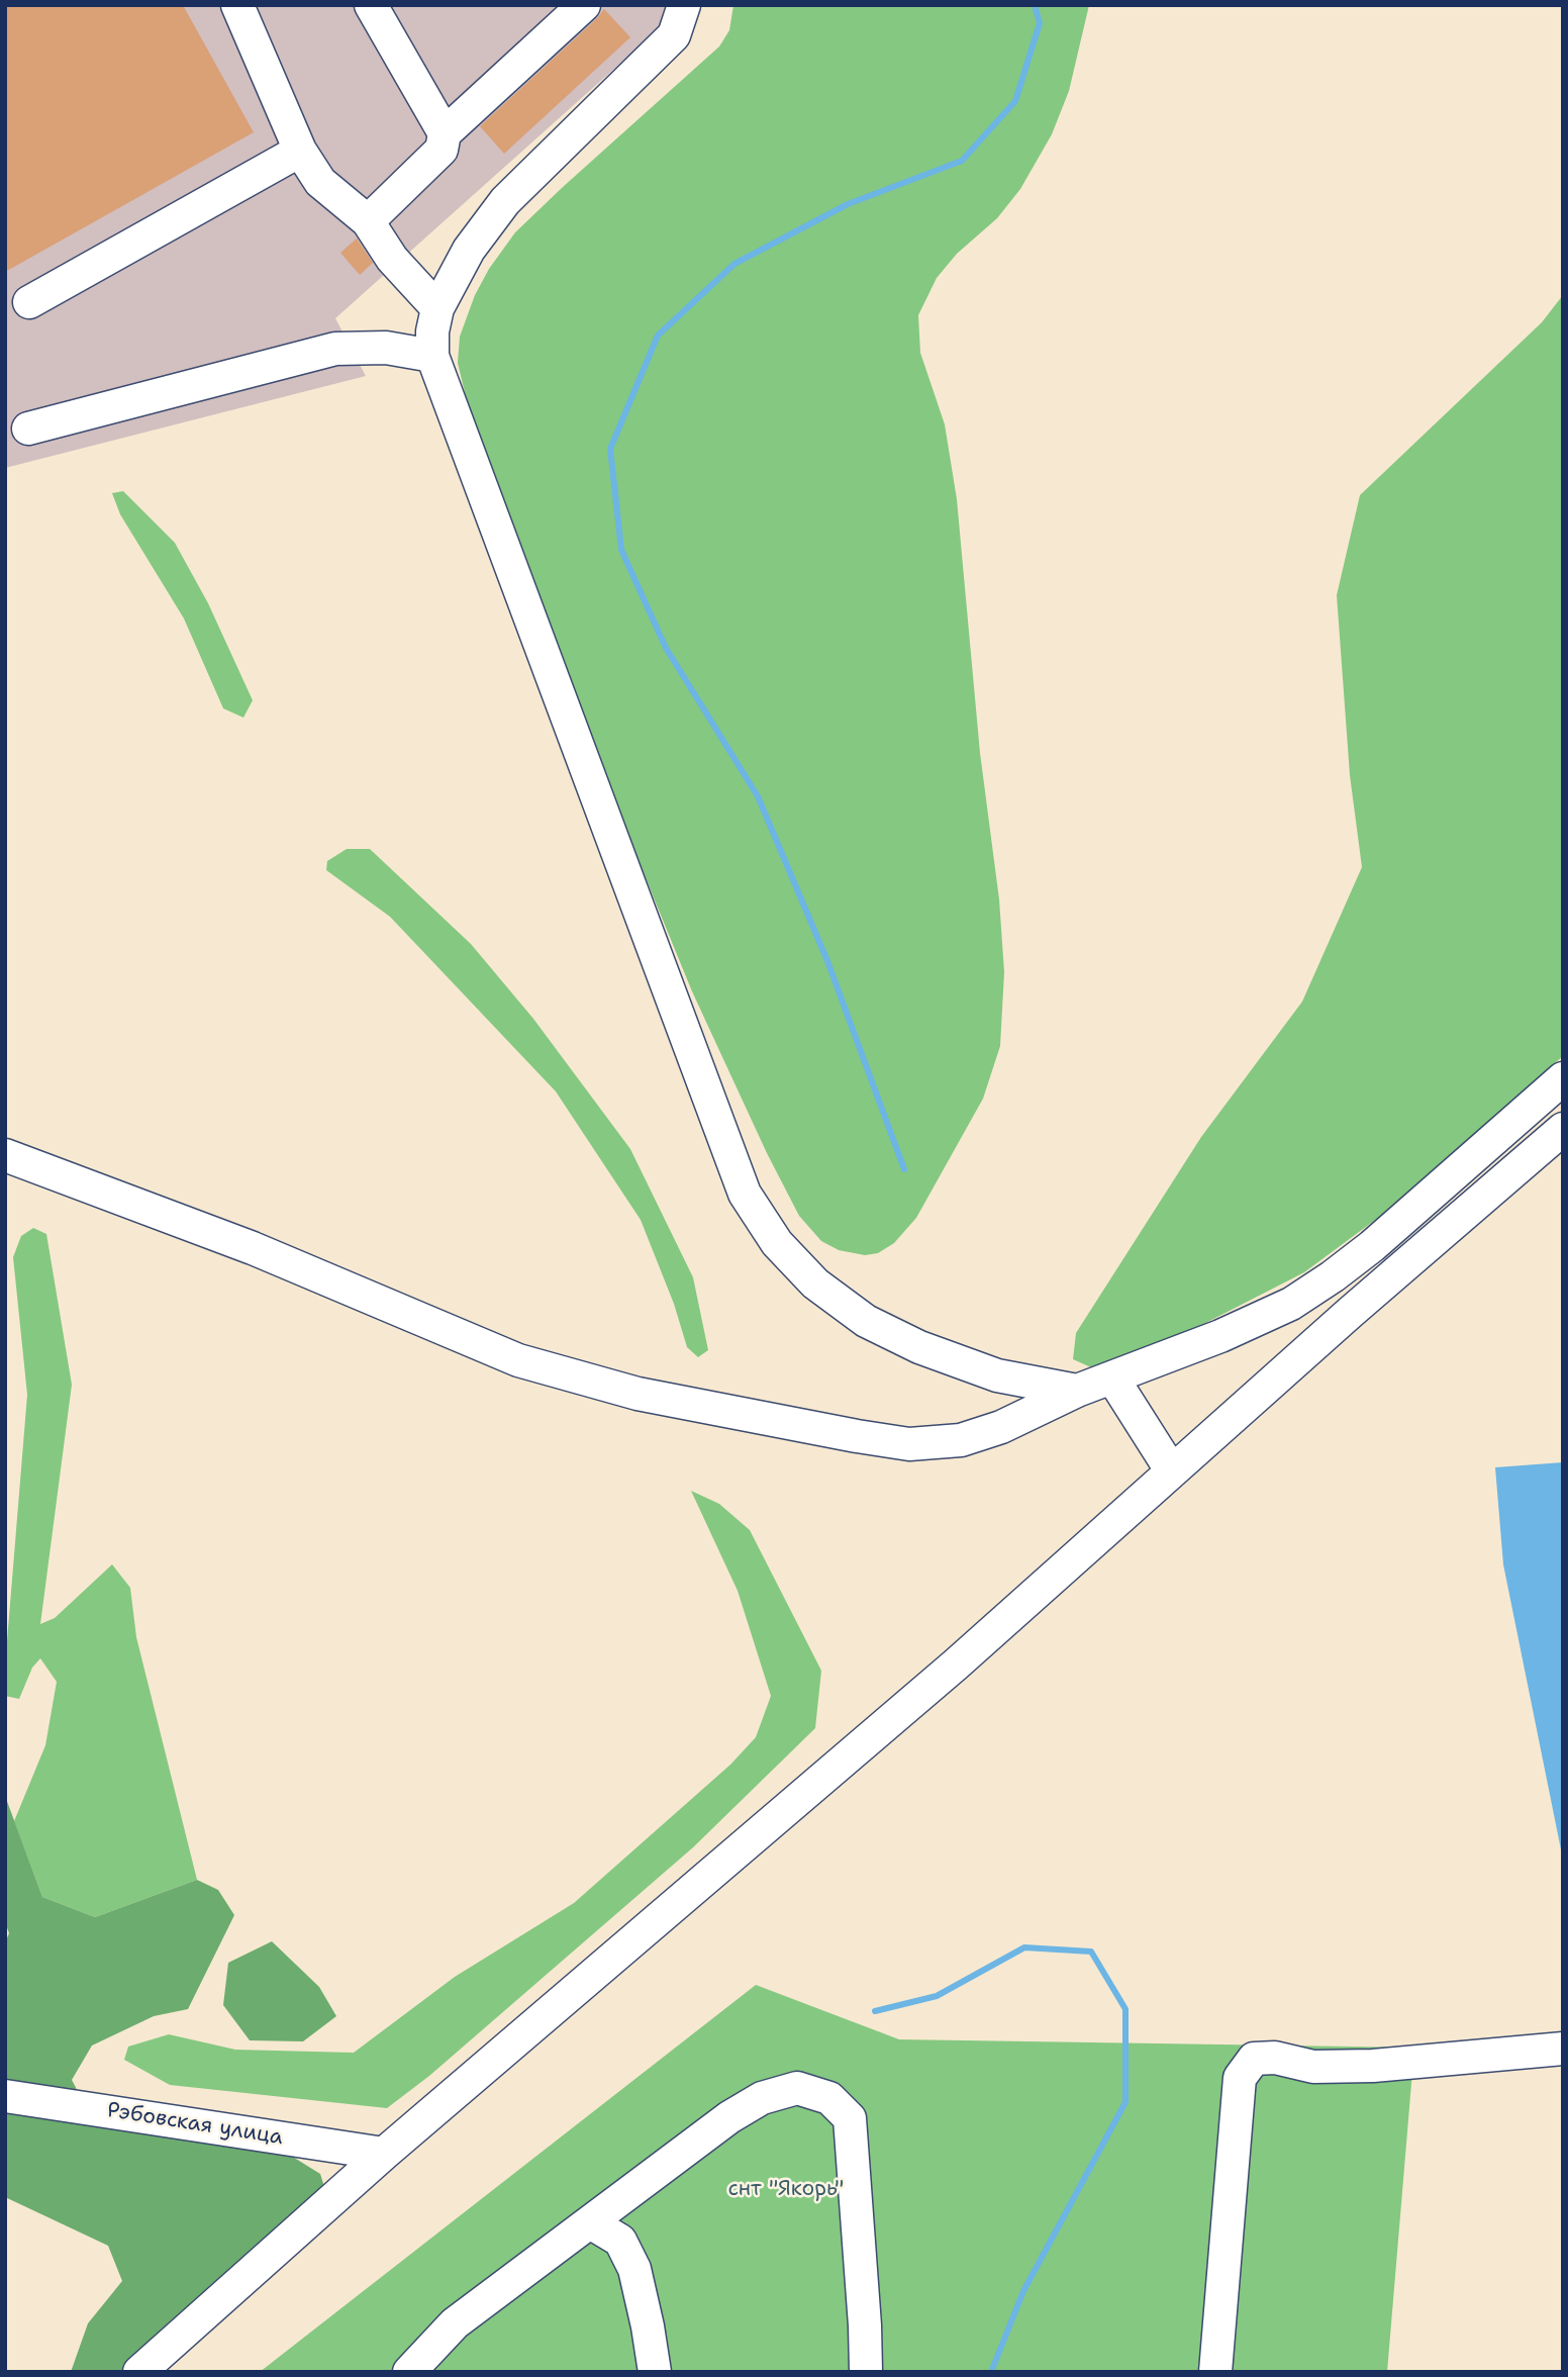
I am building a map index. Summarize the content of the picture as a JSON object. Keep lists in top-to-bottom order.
{
  "streets": {
    "street": ["Рэбовская улица"]
  },
  "parks": ["снт \"Якорь\""]
}
